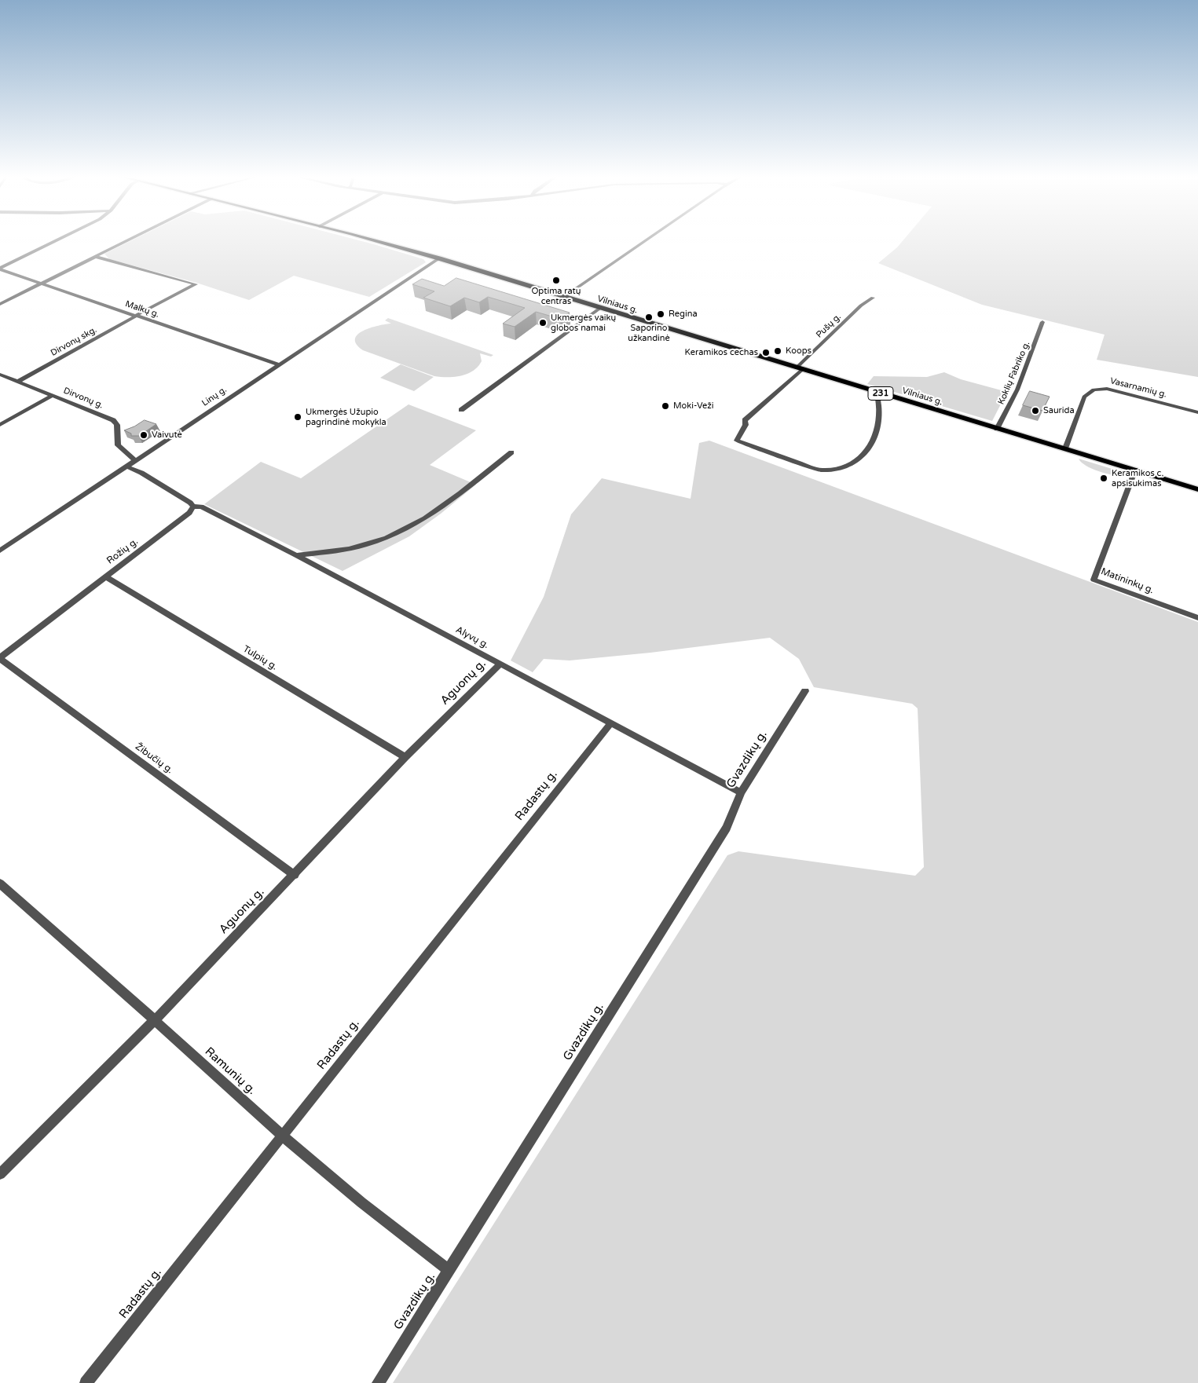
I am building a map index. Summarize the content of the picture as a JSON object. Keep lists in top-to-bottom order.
{
  "streets": {
    "main road": ["Vilniaus g.", "231"],
    "street": [
      "Malkų g.",
      "Pušų g.",
      "Dirvonų skg.",
      "Koklių Fabriko g.",
      "Vasarnamių g.",
      "Linų g.",
      "Dirvonų g.",
      "Rožių g.",
      "Matininkų g.",
      "Alyvų g.",
      "Tulpių g.",
      "Aguonų g.",
      "Žibučių g.",
      "Gvazdikų g.",
      "Radastų g.",
      "Ramunių g."
    ]
  },
  "crossings": [
    ["Vilniaus g.", "Pušų g."],
    ["Vilniaus g.", "Koklių Fabriko g."],
    ["Vilniaus g.", "Vasarnamių g."],
    ["Vilniaus g.", "Linų g."],
    ["Vilniaus g.", "Matininkų g."],
    ["Malkų g.", "Dirvonų skg."],
    ["Malkų g.", "Linų g."],
    ["Dirvonų skg.", "Dirvonų g."],
    ["Linų g.", "Dirvonų g."],
    ["Rožių g.", "Alyvų g."],
    ["Rožių g.", "Tulpių g."],
    ["Rožių g.", "Žibučių g."],
    ["Alyvų g.", "Aguonų g."],
    ["Alyvų g.", "Gvazdikų g."],
    ["Alyvų g.", "Radastų g."],
    ["Tulpių g.", "Aguonų g."],
    ["Aguonų g.", "Žibučių g."],
    ["Aguonų g.", "Ramunių g."],
    ["Gvazdikų g.", "Ramunių g."],
    ["Radastų g.", "Ramunių g."]
  ],
  "places": [
    "Optima ratų centras",
    "Regina",
    "Saporino užkandinė",
    "Ukmergės vaikų globos namai",
    "Koops",
    "Keramikos cechas",
    "Moki-Veži",
    "Saurida",
    "Ukmergės Užupio pagrindinė mokykla",
    "Vaivutė",
    "Keramikos c. apsisukimas"
  ]
}
